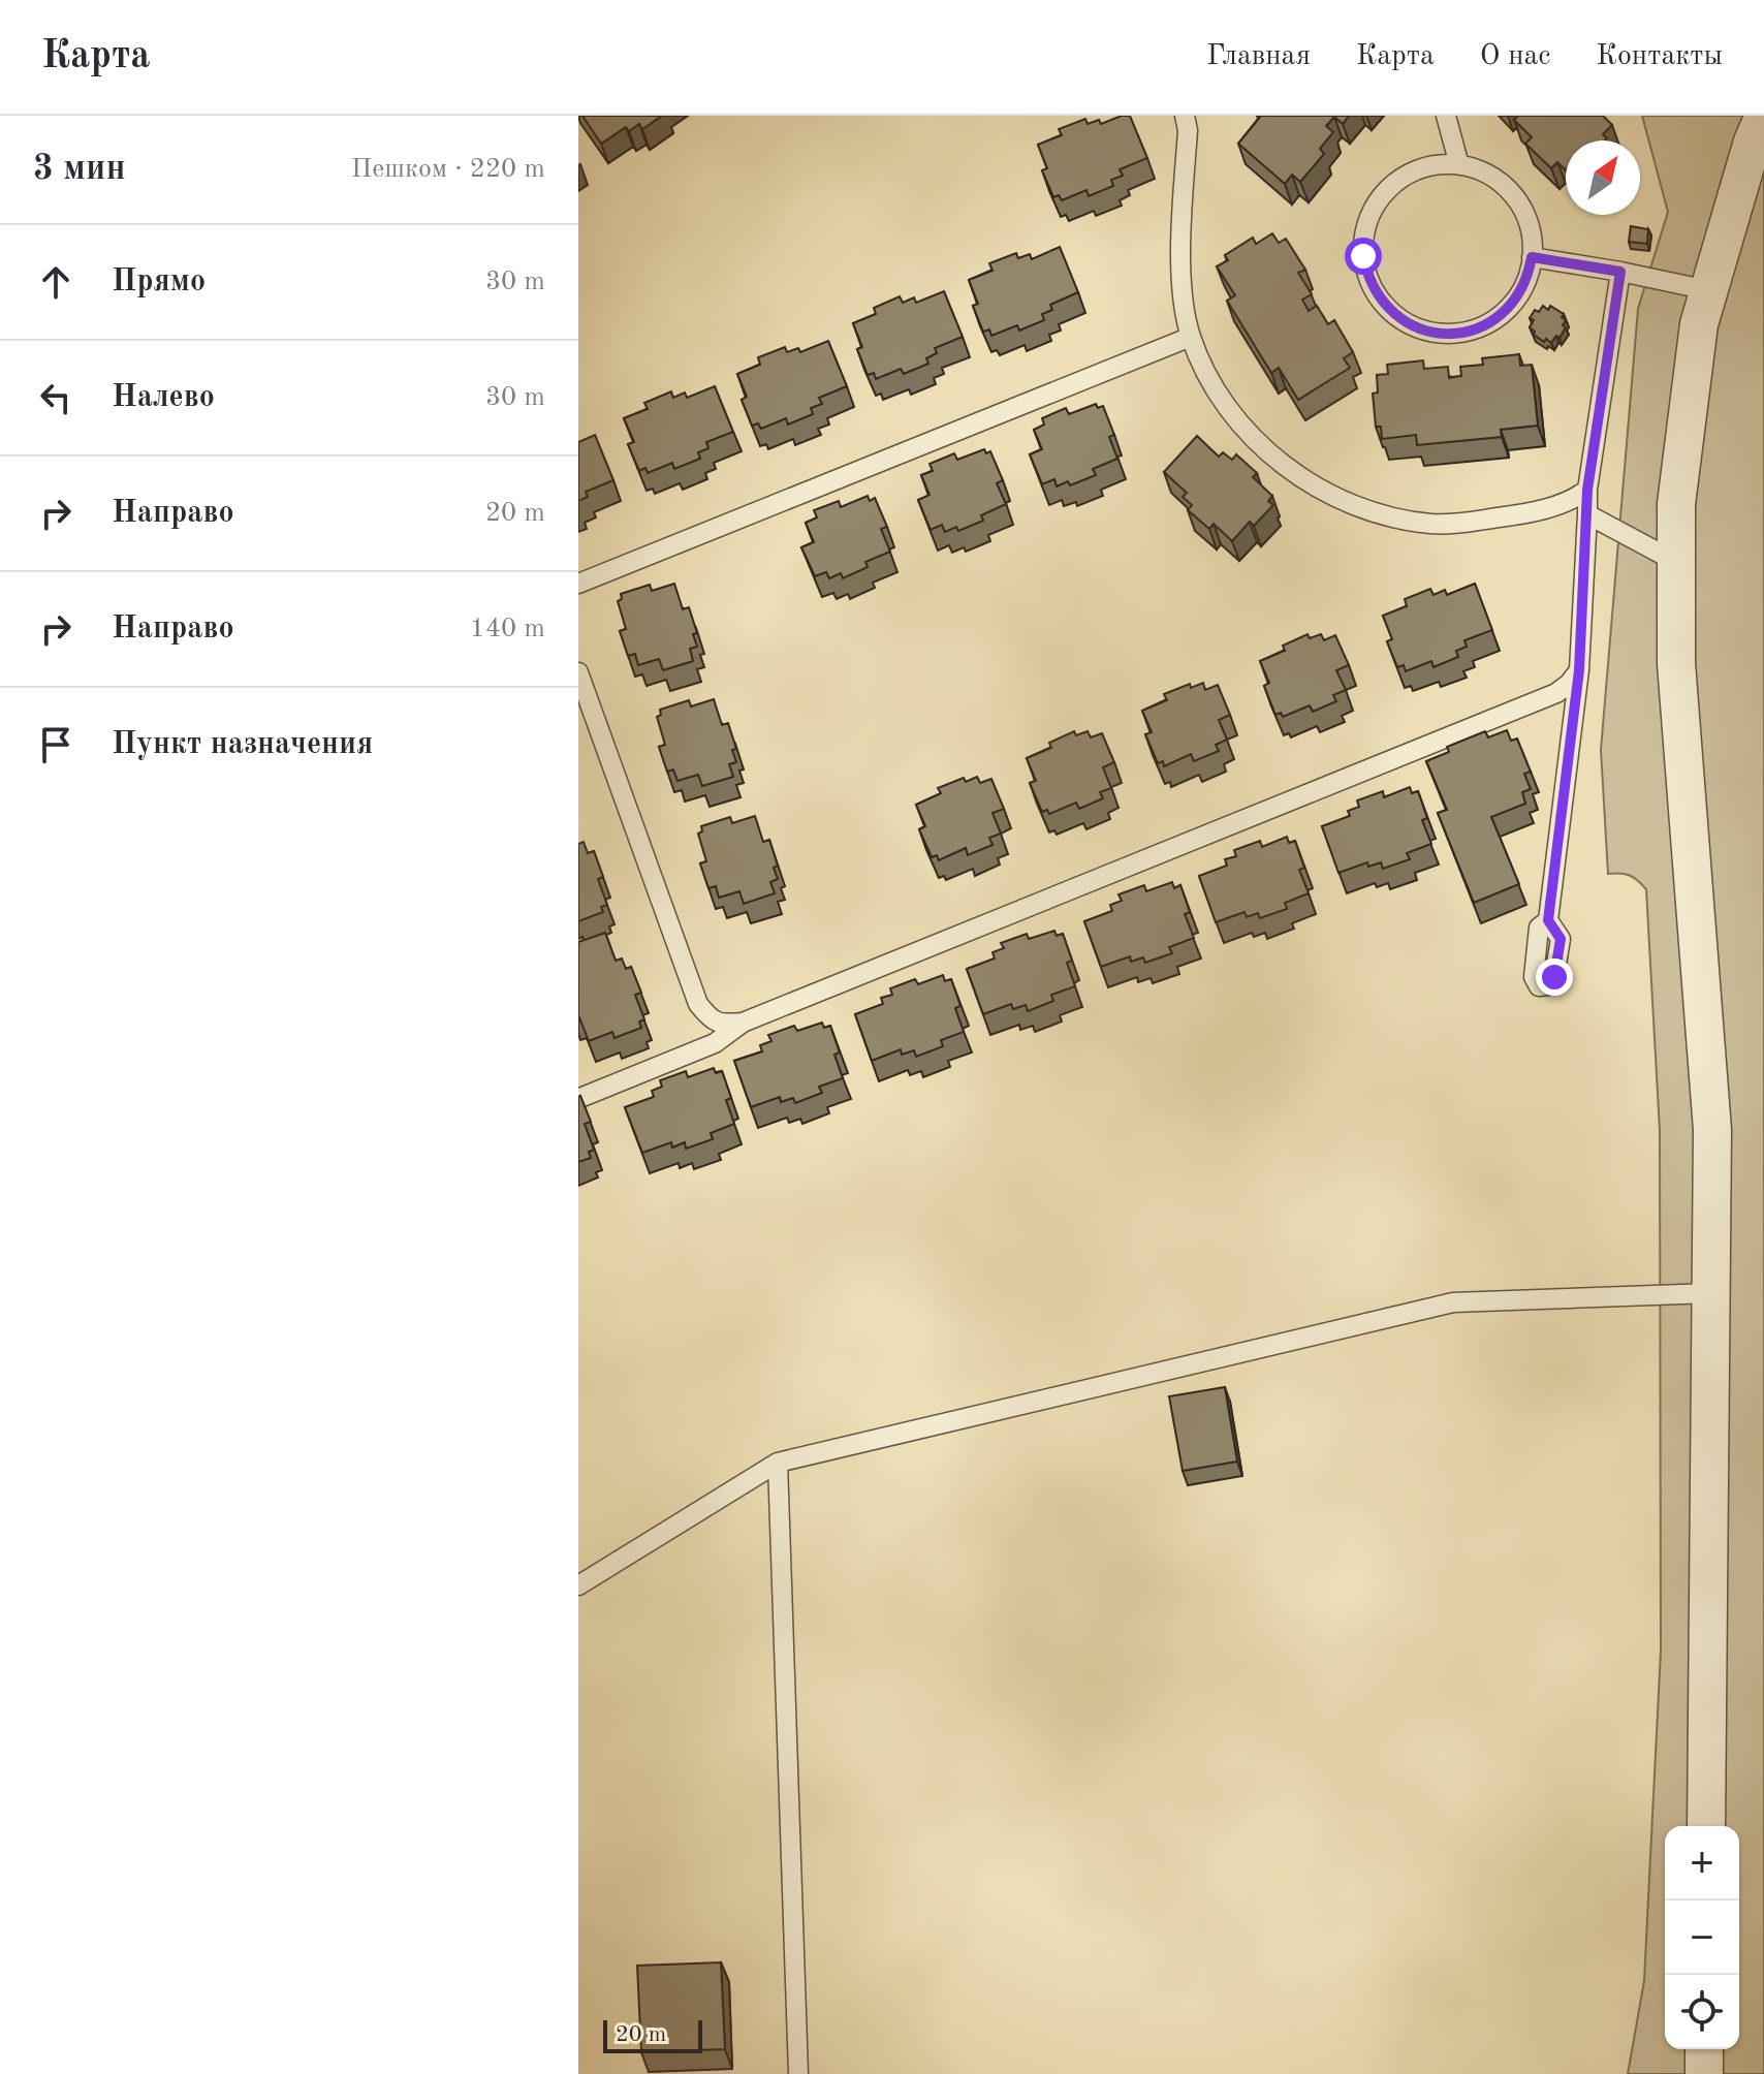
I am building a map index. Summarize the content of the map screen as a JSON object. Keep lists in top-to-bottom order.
{
  "scale_bar": "20 m",
  "north": "top right",
  "page": {
    "header": "Карта",
    "nav": [
      "Главная",
      "Карта",
      "О нас",
      "Контакты"
    ],
    "heading": ["3 мин", "Пешком · 220 m"],
    "list": [
      ["Прямо", "30 m"],
      ["Налево", "30 m"],
      ["Направо", "20 m"],
      ["Направо", "140 m"],
      "Пункт назначения"
    ],
    "map_buttons": ["+", "−"],
    "scale": "20 m"
  }
}
